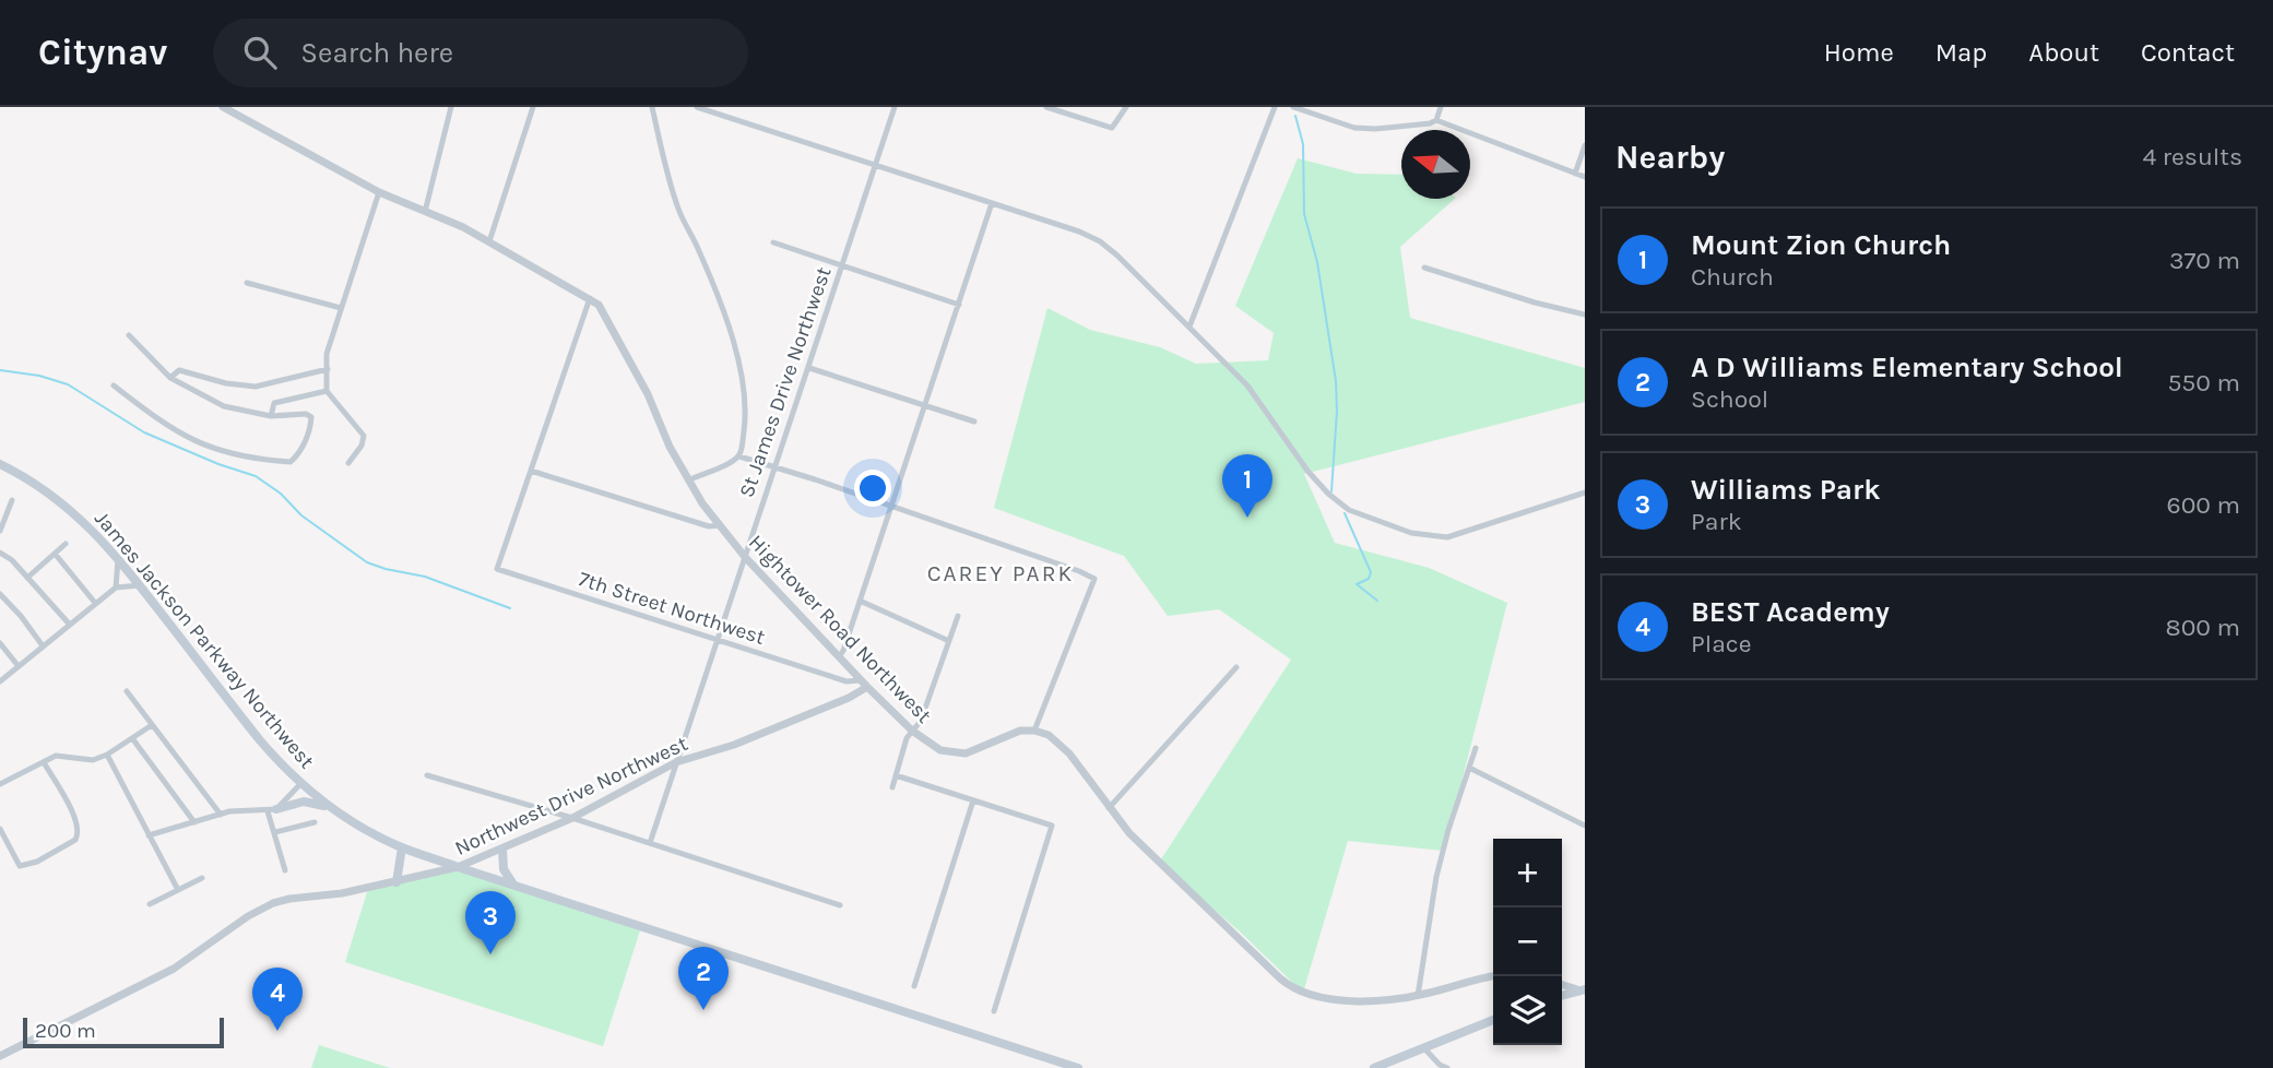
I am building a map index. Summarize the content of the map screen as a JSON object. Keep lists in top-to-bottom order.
{
  "streets": {
    "main road": ["James Jackson Parkway Northwest"],
    "street": [
      "St James Drive Northwest",
      "7th Street Northwest",
      "Hightower Road Northwest",
      "Northwest Drive Northwest"
    ]
  },
  "crossings": [
    ["St James Drive Northwest", "7th Street Northwest"],
    ["St James Drive Northwest", "Hightower Road Northwest"],
    ["St James Drive Northwest", "Northwest Drive Northwest"],
    ["7th Street Northwest", "Hightower Road Northwest"],
    ["7th Street Northwest", "Northwest Drive Northwest"],
    ["Hightower Road Northwest", "Northwest Drive Northwest"],
    ["James Jackson Parkway Northwest", "Northwest Drive Northwest"]
  ],
  "districts": ["CAREY PARK"],
  "scale_bar": "200 m",
  "north": "left",
  "page": {
    "header": "Citynav",
    "search": "Search here",
    "nav": [
      "Home",
      "Map",
      "About",
      "Contact"
    ],
    "heading": ["Nearby", "4 results"],
    "list": [
      {
        "mark": "1",
        "name": "Mount Zion Church",
        "note": "Church",
        "value": "370 m"
      },
      {
        "mark": "2",
        "name": "A D Williams Elementary School",
        "note": "School",
        "value": "550 m"
      },
      {
        "mark": "3",
        "name": "Williams Park",
        "note": "Park",
        "value": "600 m"
      },
      {
        "mark": "4",
        "name": "BEST Academy",
        "note": "Place",
        "value": "800 m"
      }
    ],
    "pins": [
      "1",
      "3",
      "2",
      "4"
    ],
    "map_buttons": ["+", "−"],
    "scale": "200 m"
  }
}
